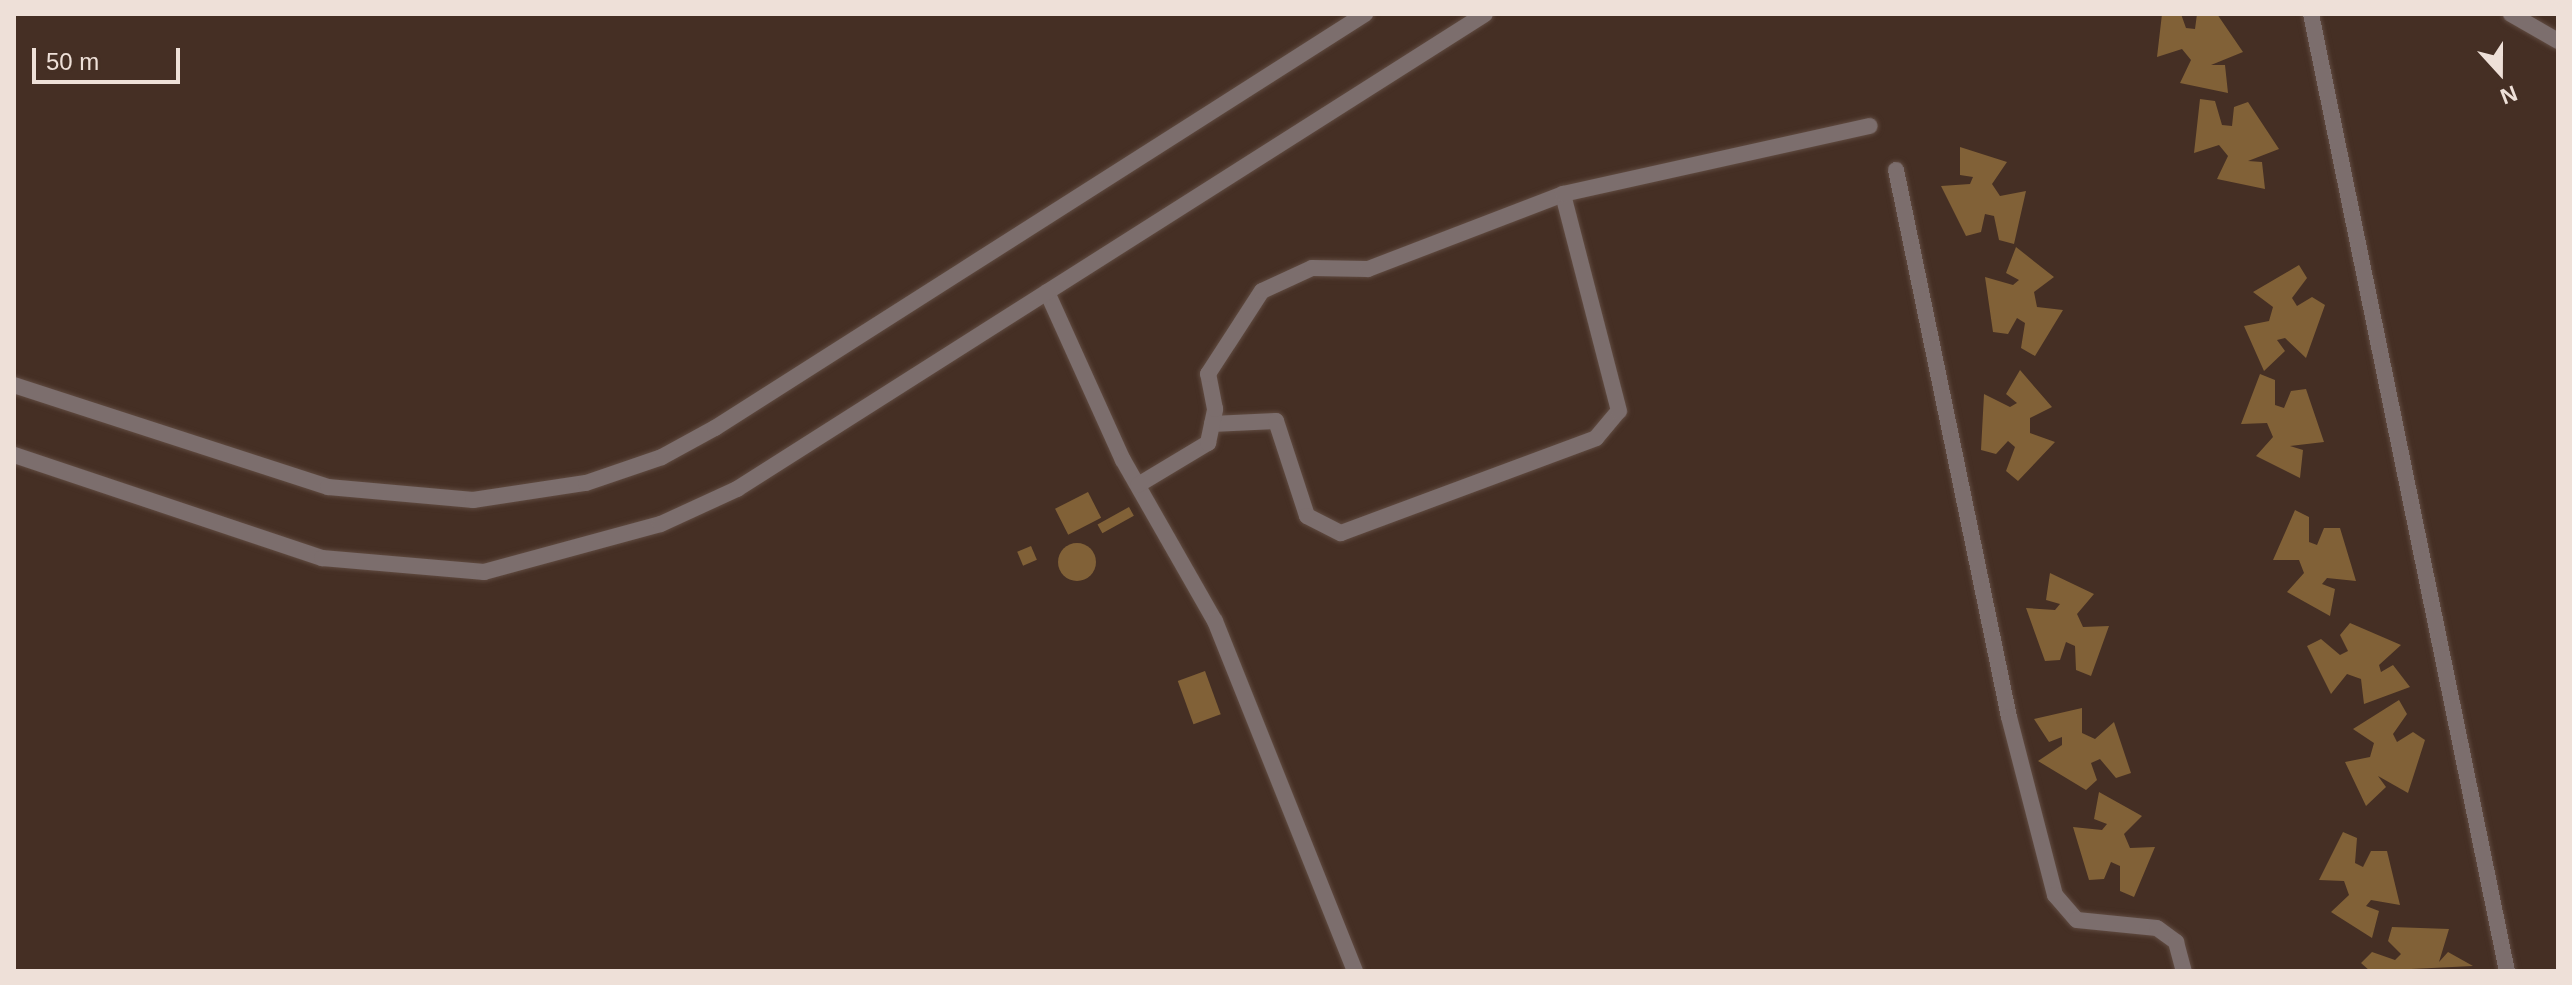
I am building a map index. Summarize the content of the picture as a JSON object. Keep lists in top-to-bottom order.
{
  "scale_bar": "50 m",
  "north": "bottom"
}
